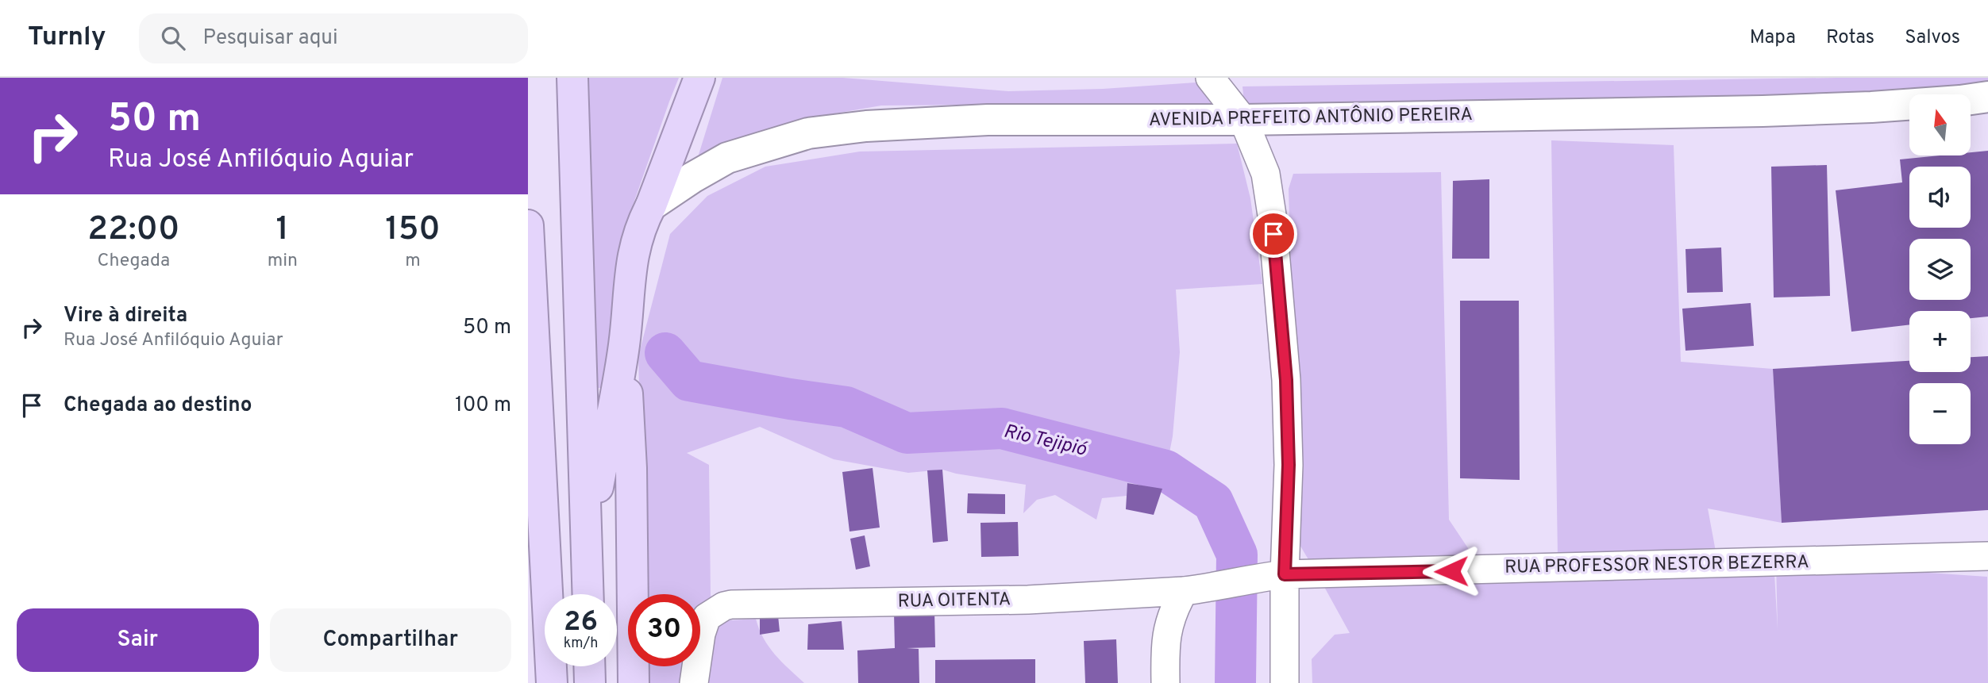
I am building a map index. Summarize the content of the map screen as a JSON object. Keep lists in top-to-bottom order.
{
  "streets": {
    "street": ["AVENIDA PREFEITO ANTÔNIO PEREIRA", "RUA PROFESSOR NESTOR BEZERRA", "RUA OITENTA"]
  },
  "crossings": [
    ["RUA PROFESSOR NESTOR BEZERRA", "RUA OITENTA"]
  ],
  "water": ["Rio Tejipió"],
  "north": "top",
  "page": {
    "header": "Turnly",
    "search": "Pesquisar aqui",
    "nav": ["Mapa", "Rotas", "Salvos"],
    "turn": ["50 m", "Rua José Anfilóquio Aguiar"],
    "map_buttons": ["+", "−"],
    "eta": [
      "22:00",
      "Chegada",
      "1",
      "min",
      "150",
      "m"
    ],
    "list": [
      {
        "name": "Vire à direita",
        "note": "Rua José Anfilóquio Aguiar",
        "value": "50 m"
      },
      {
        "name": "Chegada ao destino",
        "value": "100 m"
      }
    ],
    "speed": "26 km/h",
    "limit": "30",
    "buttons": ["Sair", "Compartilhar"]
  }
}
